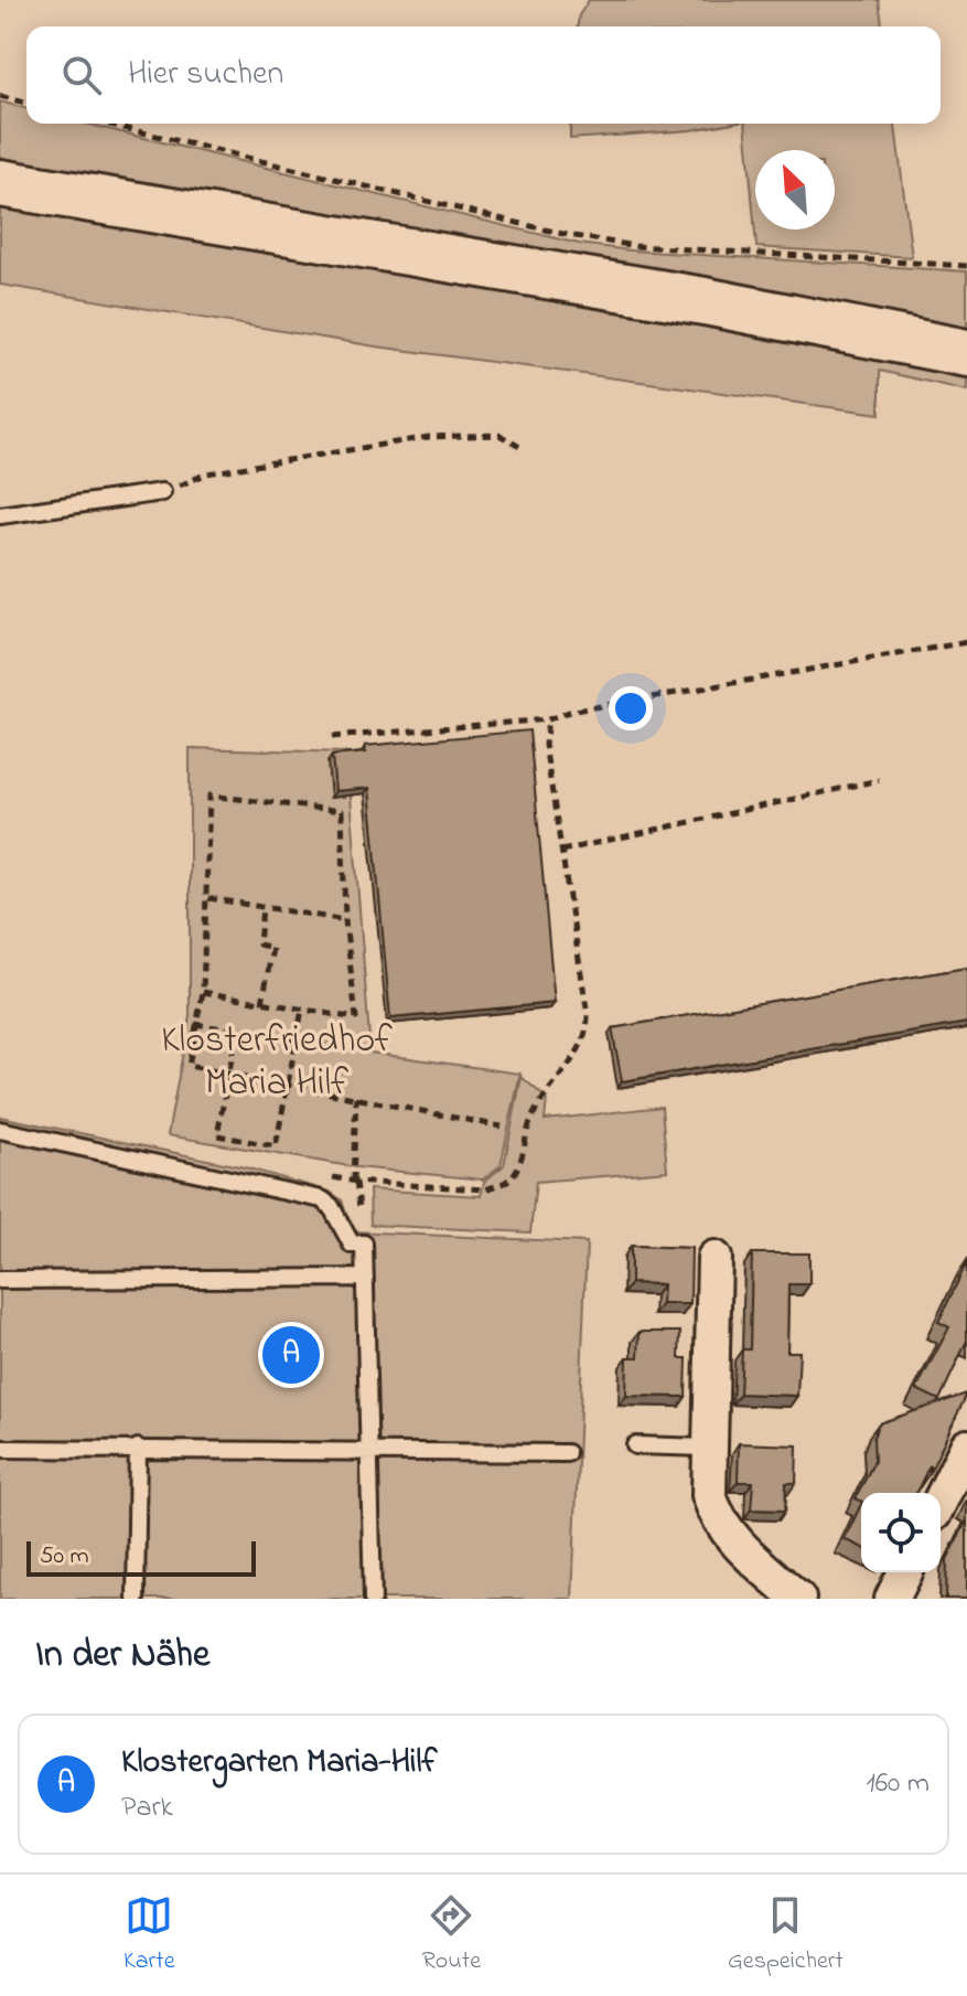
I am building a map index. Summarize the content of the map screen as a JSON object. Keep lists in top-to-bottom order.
{
  "parks": ["Klosterfriedhof Maria Hilf"],
  "scale_bar": "50 m",
  "north": "top left",
  "page": {
    "search": "Hier suchen",
    "pins": "A",
    "scale": "50 m",
    "heading": "In der Nähe",
    "list": [
      {
        "mark": "A",
        "name": "Klostergarten Maria-Hilf",
        "note": "Park",
        "value": "160 m"
      }
    ],
    "nav": ["Karte", "Route", "Gespeichert"]
  }
}
